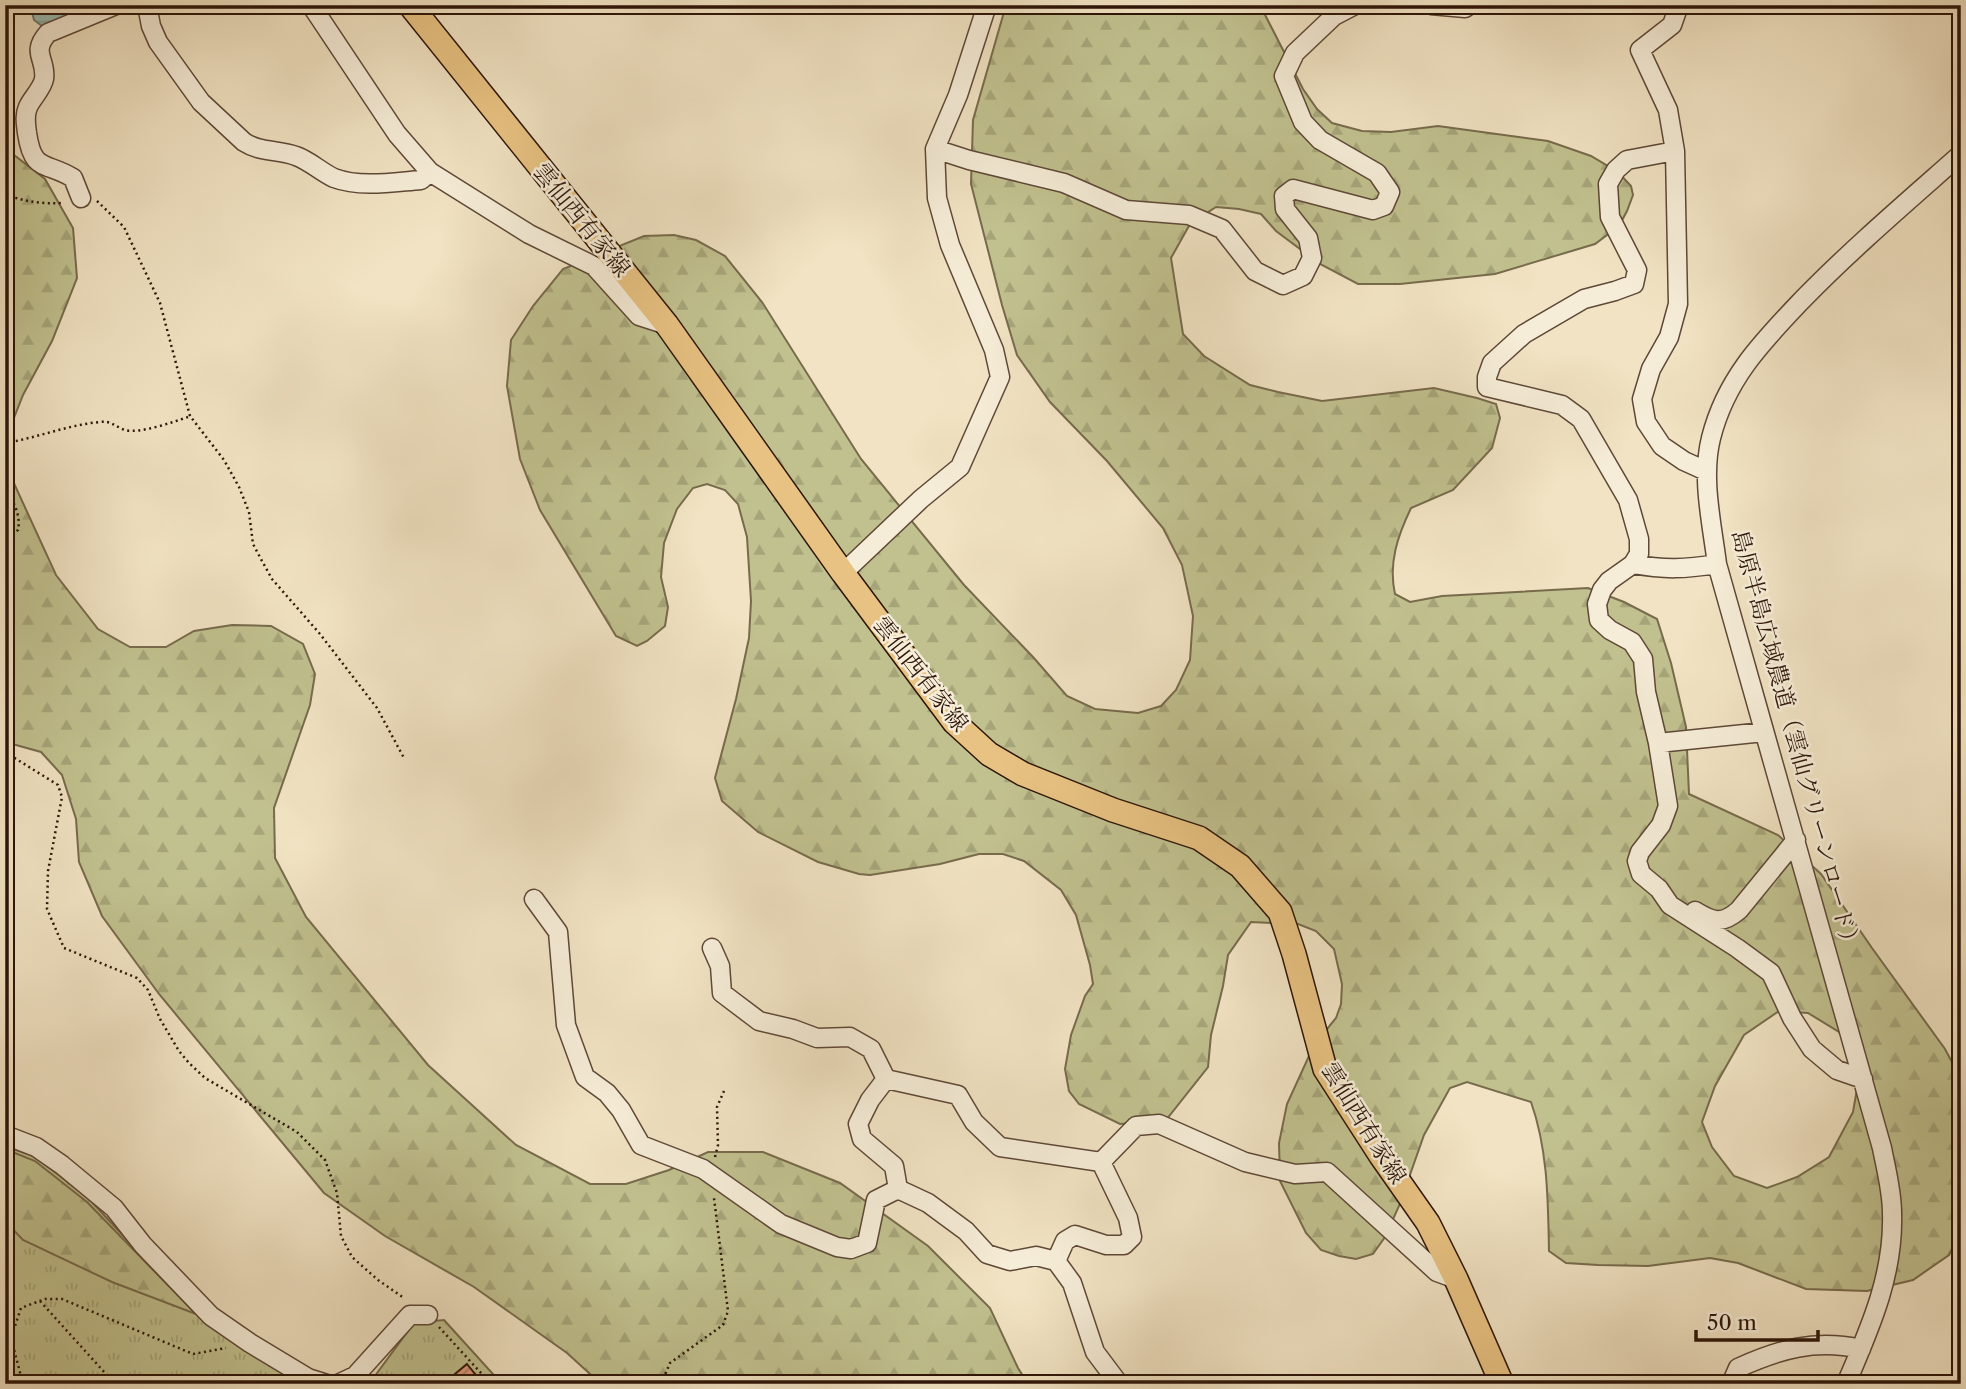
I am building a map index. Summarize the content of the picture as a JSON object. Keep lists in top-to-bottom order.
{
  "streets": {
    "main road": ["雲仙西有家線"],
    "street": ["島原半島広域農道（雲仙グリーンロード）"]
  },
  "scale_bar": "50 m"
}
